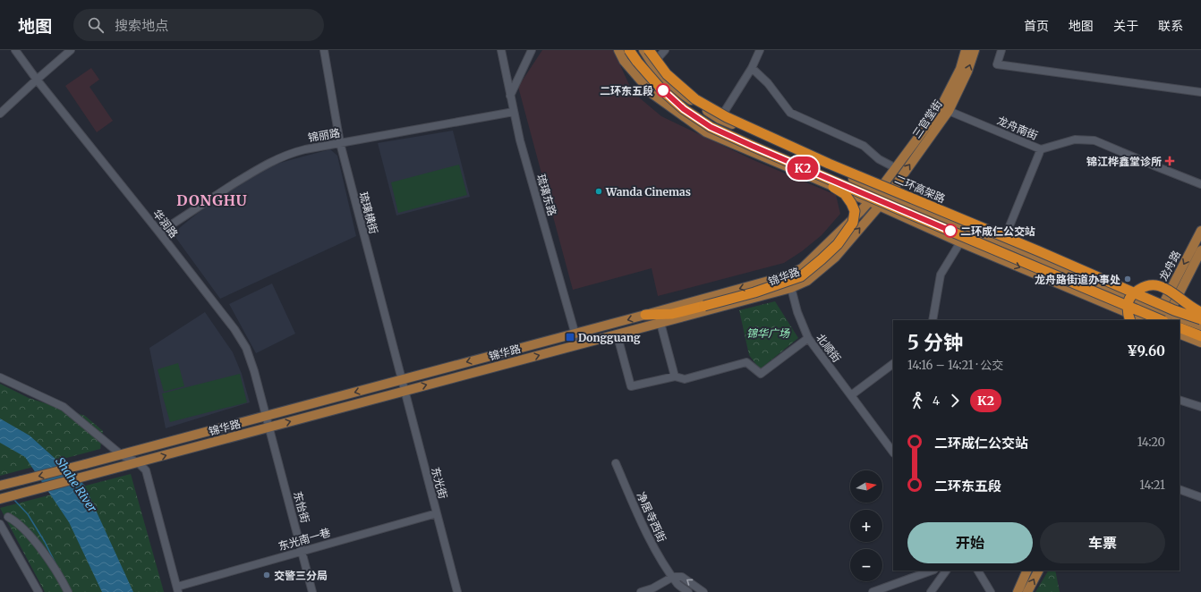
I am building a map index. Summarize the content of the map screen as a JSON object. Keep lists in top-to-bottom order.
{
  "streets": {
    "highway": ["二环高架路"],
    "main road": ["三官堂街", "龙舟路", "锦华路"],
    "street": [
      "龙舟南街",
      "锦丽路",
      "琉璃东路",
      "琉璃横街",
      "华润路",
      "北顺街",
      "东光街",
      "东怡街",
      "净居寺西街",
      "东光南一巷"
    ]
  },
  "crossings": [
    ["三官堂街", "龙舟南街"],
    ["三官堂街", "锦华路"],
    ["锦丽路", "琉璃东路"],
    ["锦丽路", "琉璃横街"],
    ["锦丽路", "华润路"],
    ["琉璃东路", "锦华路"],
    ["琉璃横街", "锦华路"],
    ["琉璃横街", "东光街"],
    ["华润路", "锦华路"],
    ["华润路", "东怡街"],
    ["锦华路", "北顺街"],
    ["锦华路", "东光街"],
    ["锦华路", "东怡街"],
    ["东光街", "东光南一巷"],
    ["东怡街", "东光南一巷"]
  ],
  "districts": ["DONGHU"],
  "water": ["Shahe River"],
  "parks": ["锦华广场"],
  "places": {
    "other": [
      "二环东五段",
      "Wanda Cinemas",
      "二环成仁公交站",
      "龙舟路街道办事处",
      "交警三分局"
    ],
    "health": ["锦江桦鑫堂诊所"],
    "transit": ["Dongguang"]
  },
  "lines": ["bus line K2"],
  "north": "right",
  "page": {
    "header": "地图",
    "search": "搜索地点",
    "nav": [
      "首页",
      "地图",
      "关于",
      "联系"
    ],
    "on_map": "K2",
    "heading": ["5 分钟", "14:16 – 14:21 · 公交", "¥9.60"],
    "legs": ["4", "K2"],
    "list": [
      {
        "name": "二环成仁公交站",
        "value": "14:20"
      },
      {
        "name": "二环东五段",
        "value": "14:21"
      }
    ],
    "map_buttons": ["+", "−"],
    "buttons": ["开始", "车票"]
  }
}
